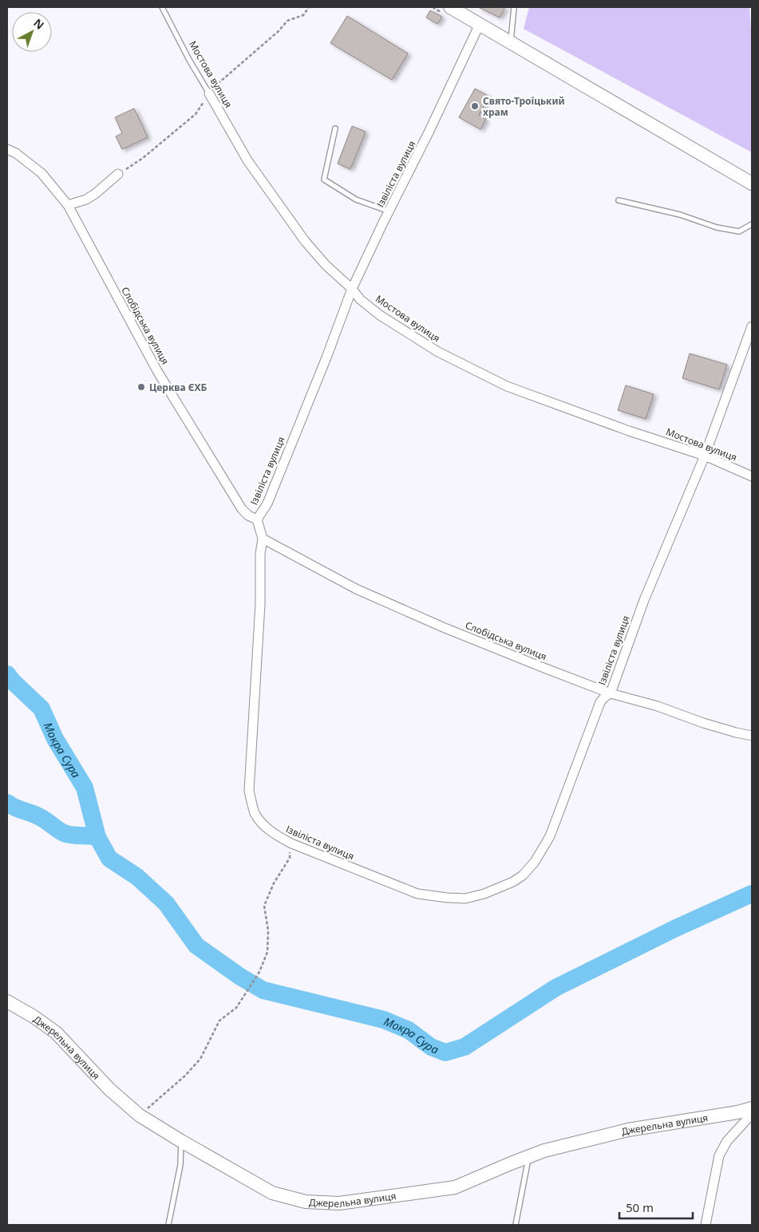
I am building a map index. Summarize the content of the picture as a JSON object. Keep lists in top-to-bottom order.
{
  "streets": {
    "street": [
      "Мостова вулиця",
      "Ізвіліста вулиця",
      "Слобідська вулиця",
      "Джерельна вулиця"
    ]
  },
  "crossings": [
    ["Мостова вулиця", "Ізвіліста вулиця"],
    ["Ізвіліста вулиця", "Слобідська вулиця"]
  ],
  "water": ["Мокра Сура"],
  "places": ["Свято-Троїцький храм", "Церква ЄХБ"],
  "scale_bar": "50 m",
  "north": "top right"
}
